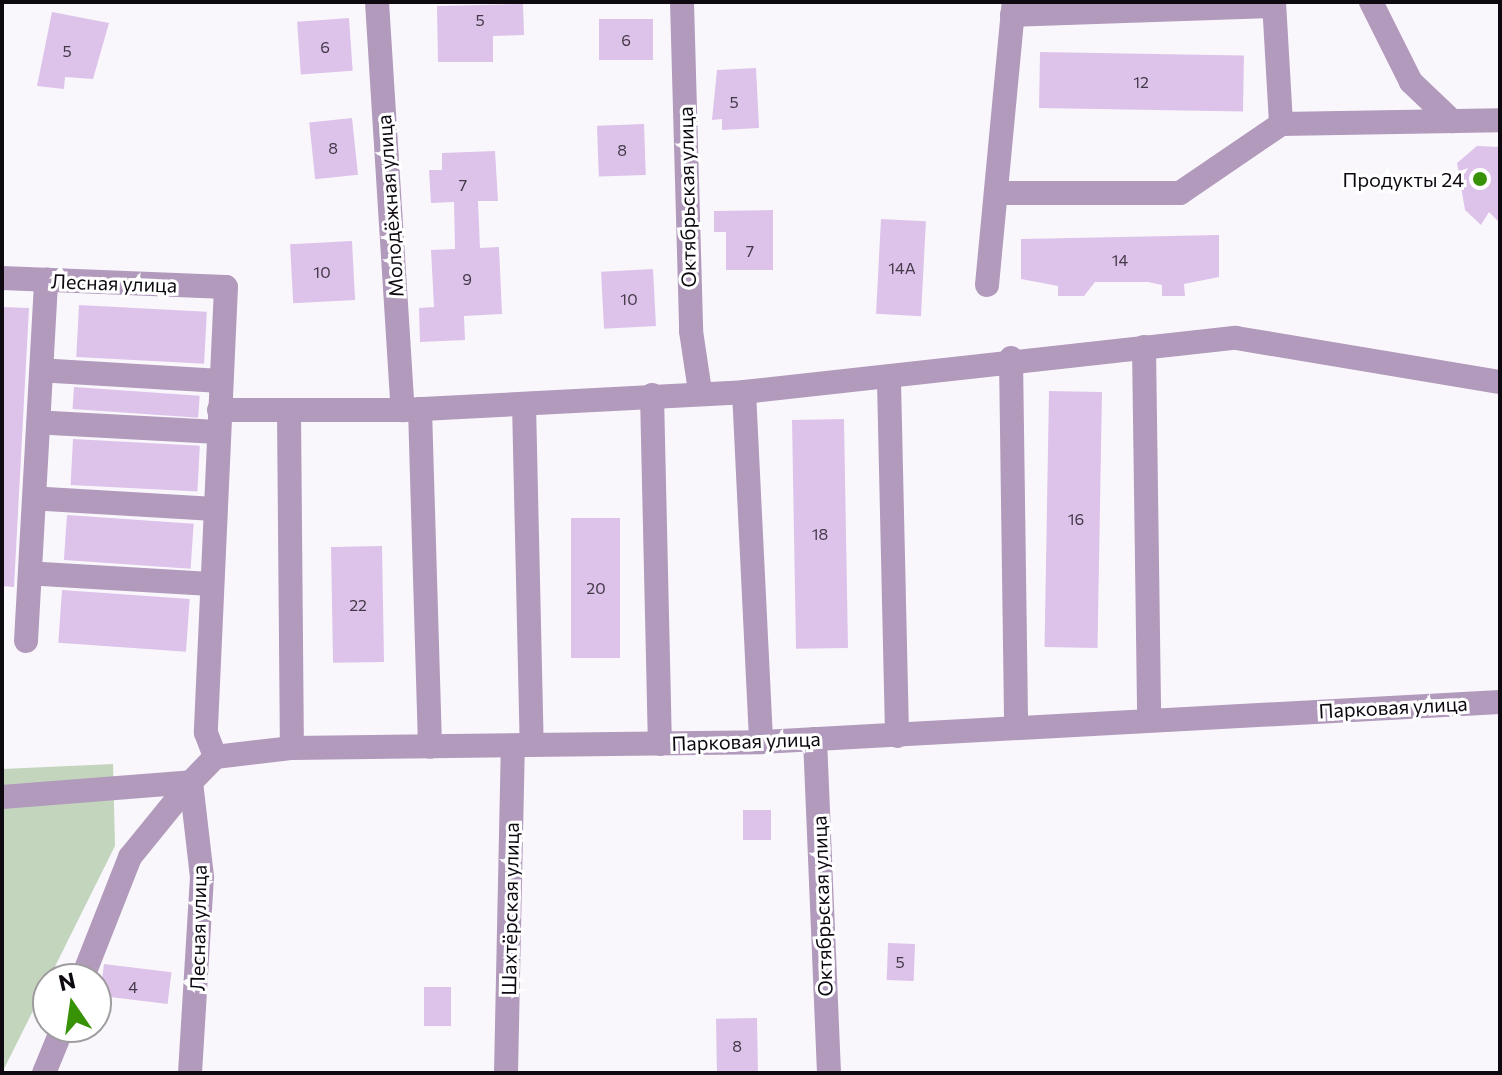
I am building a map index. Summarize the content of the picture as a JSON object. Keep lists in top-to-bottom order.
{
  "streets": {
    "street": [
      "Октябрьская улица",
      "Молодёжная улица",
      "Лесная улица",
      "Парковая улица",
      "Шахтёрская улица"
    ]
  },
  "crossings": [
    ["Октябрьская улица", "Парковая улица"],
    ["Молодёжная улица", "Парковая улица"],
    ["Парковая улица", "Шахтёрская улица"]
  ],
  "places": ["Продукты 24"],
  "house_numbers": [
    "5",
    "6",
    "6",
    "5",
    "12",
    "5",
    "8",
    "8",
    "7",
    "7",
    "14",
    "14А",
    "10",
    "9",
    "10",
    "16",
    "18",
    "20",
    "22",
    "5",
    "4",
    "8"
  ],
  "north": "top"
}
